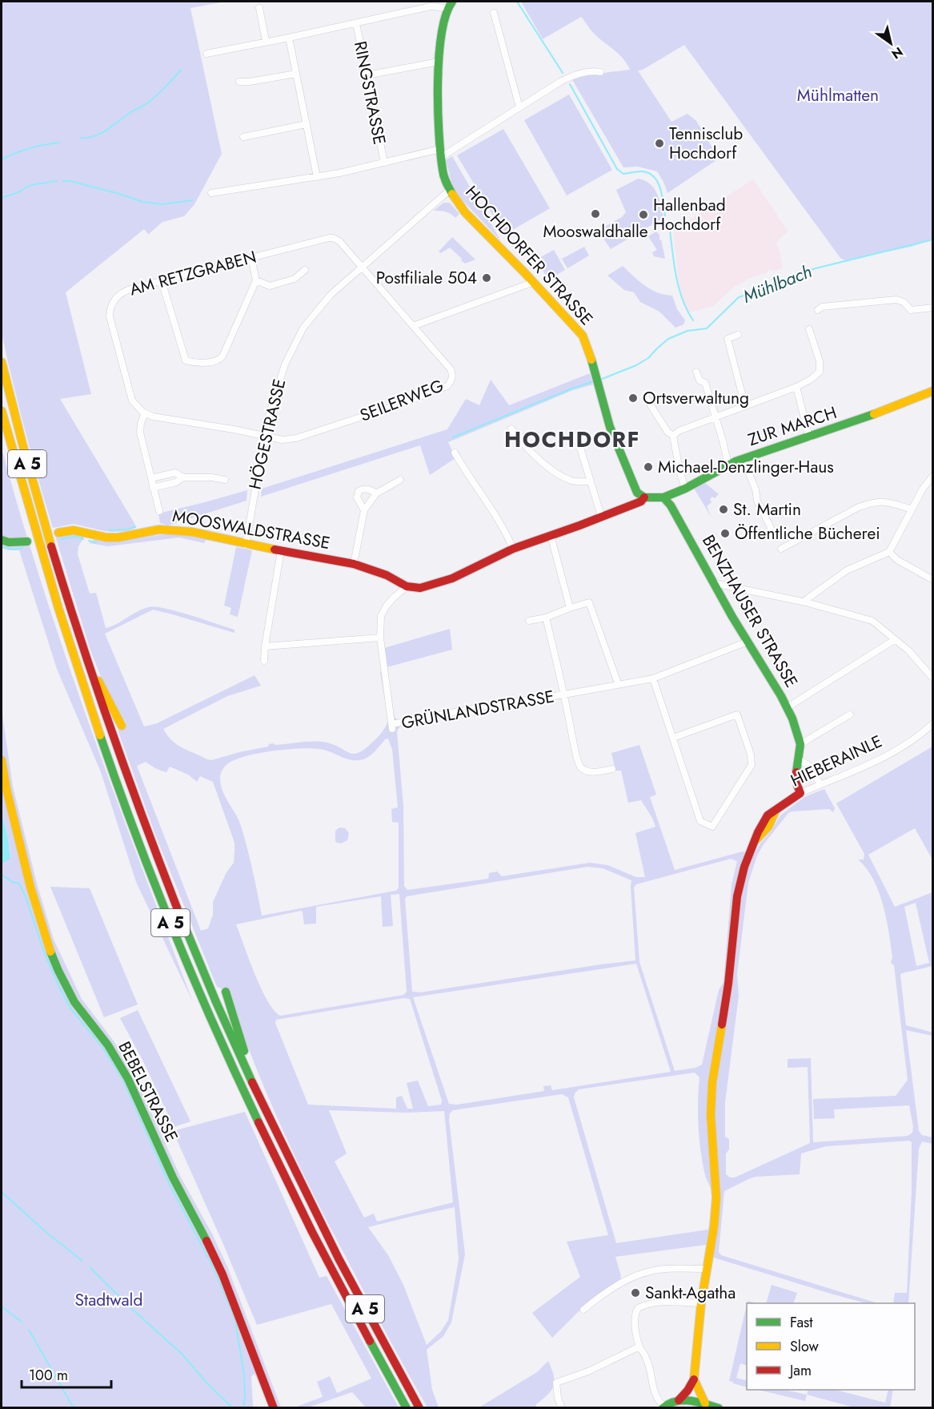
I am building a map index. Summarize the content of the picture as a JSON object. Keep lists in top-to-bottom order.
{
  "streets": {
    "main road": [
      "HOCHDORFER STRASSE",
      "ZUR MARCH",
      "A 5",
      "MOOSWALDSTRASSE",
      "BENZHAUSER STRASSE",
      "HIEBERAINLE",
      "BEBELSTRASSE"
    ],
    "street": [
      "RINGSTRASSE",
      "AM RETZGRABEN",
      "SEILERWEG",
      "HÖGESTRASSE",
      "GRÜNLANDSTRASSE"
    ]
  },
  "crossings": [
    ["RINGSTRASSE", "HOCHDORFER STRASSE"],
    ["HOCHDORFER STRASSE", "HÖGESTRASSE"],
    ["HOCHDORFER STRASSE", "MOOSWALDSTRASSE"],
    ["AM RETZGRABEN", "SEILERWEG"],
    ["AM RETZGRABEN", "HÖGESTRASSE"],
    ["SEILERWEG", "HÖGESTRASSE"],
    ["ZUR MARCH", "BENZHAUSER STRASSE"],
    ["HÖGESTRASSE", "MOOSWALDSTRASSE"],
    ["BENZHAUSER STRASSE", "GRÜNLANDSTRASSE"],
    ["BENZHAUSER STRASSE", "HIEBERAINLE"]
  ],
  "districts": ["HOCHDORF"],
  "water": ["Mühlbach"],
  "parks": ["Mühlmatten", "Stadtwald"],
  "places": [
    "Tennisclub Hochdorf",
    "Mooswaldhalle",
    "Hallenbad Hochdorf",
    "Postfiliale 504",
    "Ortsverwaltung",
    "Michael-Denzlinger-Haus",
    "St. Martin",
    "Öffentliche Bücherei",
    "Sankt-Agatha"
  ],
  "legend": ["Fast", "Slow", "Jam"],
  "scale_bar": "100 m",
  "north": "bottom right"
}
